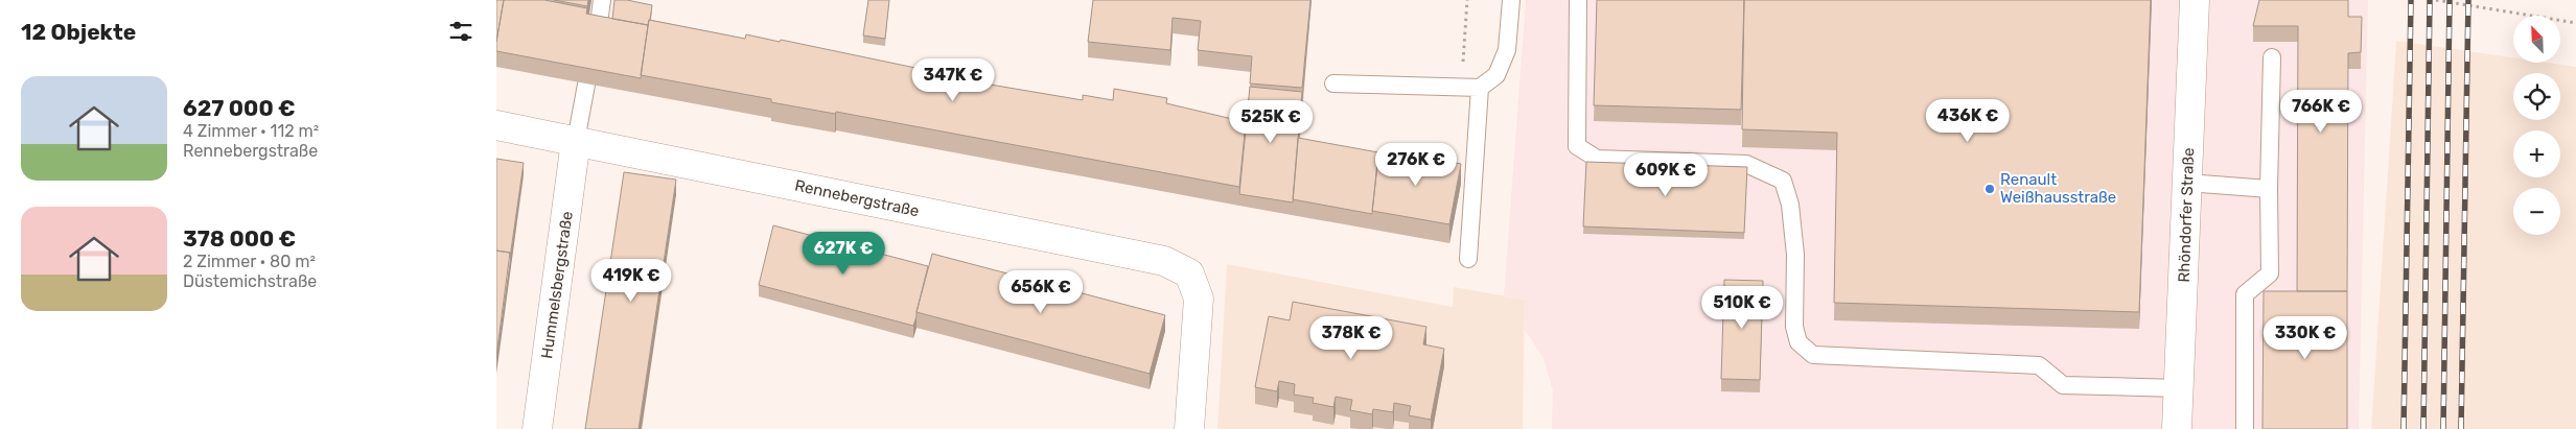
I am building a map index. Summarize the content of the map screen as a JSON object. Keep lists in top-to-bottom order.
{
  "streets": {
    "street": ["Rennebergstraße", "Rhöndorfer Straße", "Hummelsbergstraße"]
  },
  "crossings": [
    ["Rennebergstraße", "Hummelsbergstraße"]
  ],
  "places": ["Renault Weißhausstraße"],
  "north": "top left",
  "page": {
    "heading": "12 Objekte",
    "map_buttons": ["+", "−"],
    "price": [
      "347K €",
      "766K €",
      "436K €",
      "525K €",
      "276K €",
      "609K €",
      "627K €",
      "419K €",
      "656K €",
      "510K €",
      "378K €",
      "330K €"
    ],
    "list": [
      {
        "name": "627 000 €",
        "note": "4 Zimmer · 112 m² · Rennebergstraße"
      },
      {
        "name": "378 000 €",
        "note": "2 Zimmer · 80 m² · Düstemichstraße"
      }
    ]
  }
}
